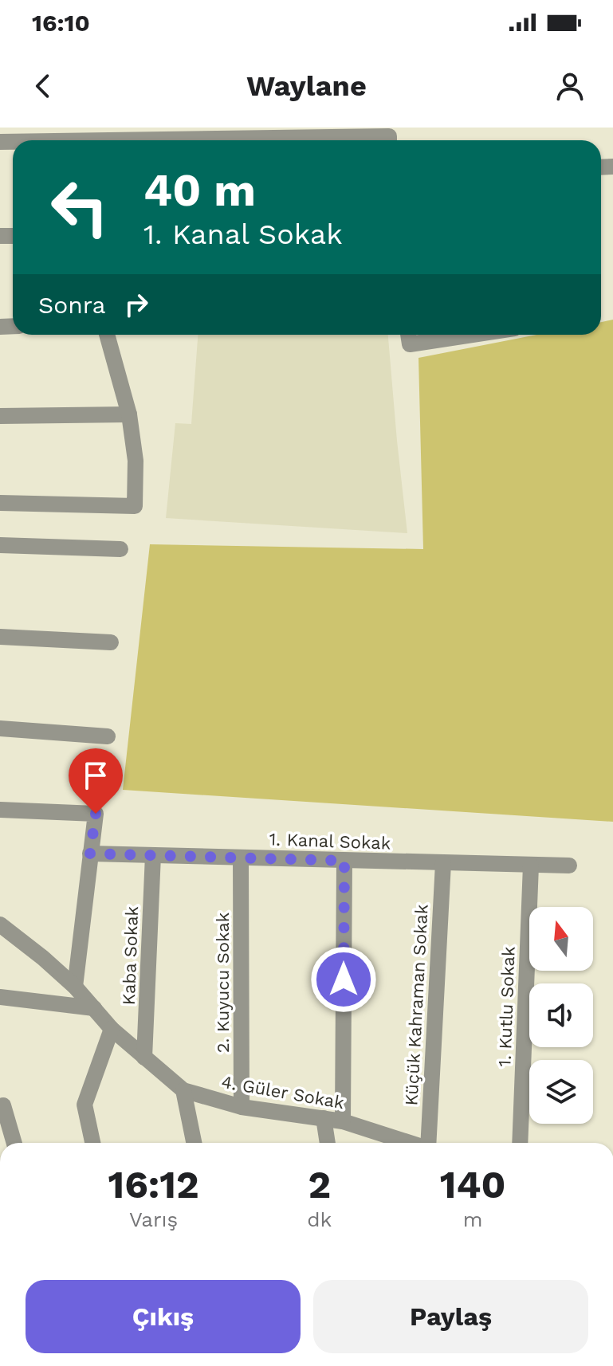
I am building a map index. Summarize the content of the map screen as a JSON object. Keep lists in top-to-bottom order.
{
  "streets": {
    "street": [
      "1. Kanal Sokak",
      "Kaba Sokak",
      "2. Kuyucu Sokak",
      "Küçük Kahraman Sokak",
      "1. Kutlu Sokak",
      "4. Güler Sokak"
    ]
  },
  "crossings": [
    ["1. Kanal Sokak", "Kaba Sokak"],
    ["1. Kanal Sokak", "2. Kuyucu Sokak"],
    ["1. Kanal Sokak", "Küçük Kahraman Sokak"],
    ["1. Kanal Sokak", "1. Kutlu Sokak"],
    ["Kaba Sokak", "4. Güler Sokak"],
    ["2. Kuyucu Sokak", "4. Güler Sokak"]
  ],
  "north": "top",
  "page": {
    "status": "16:10",
    "header": "Waylane",
    "turn": ["40 m", "1. Kanal Sokak"],
    "then": "Sonra",
    "eta": [
      "16:12",
      "Varış",
      "2",
      "dk",
      "140",
      "m"
    ],
    "buttons": ["Çıkış", "Paylaş"]
  }
}
